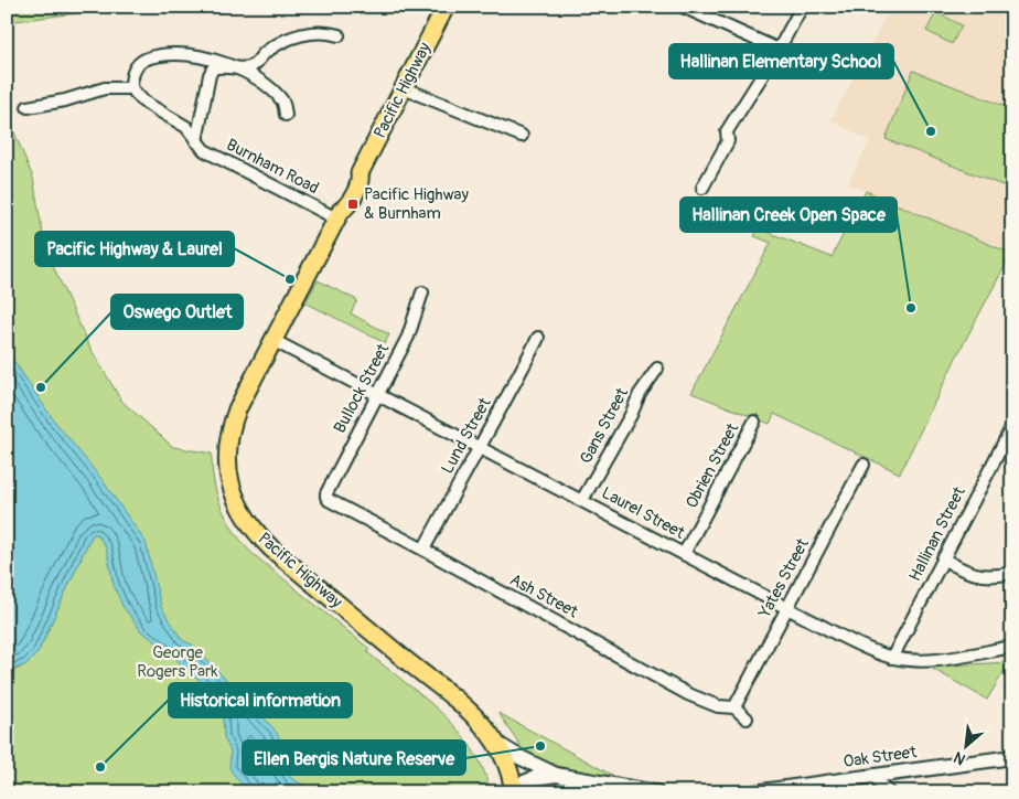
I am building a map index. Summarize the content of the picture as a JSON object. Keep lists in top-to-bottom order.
{
  "streets": {
    "main road": ["Pacific Highway"],
    "street": [
      "Burnham Road",
      "Bullock Street",
      "Gans Street",
      "Lund Street",
      "Obrien Street",
      "Laurel Street",
      "Hallinan Street",
      "Yates Street",
      "Ash Street",
      "Oak Street"
    ]
  },
  "crossings": [
    ["Pacific Highway", "Burnham Road"],
    ["Pacific Highway", "Laurel Street"],
    ["Bullock Street", "Laurel Street"],
    ["Bullock Street", "Ash Street"],
    ["Gans Street", "Laurel Street"],
    ["Lund Street", "Laurel Street"],
    ["Lund Street", "Ash Street"],
    ["Obrien Street", "Laurel Street"],
    ["Laurel Street", "Hallinan Street"],
    ["Laurel Street", "Yates Street"],
    ["Yates Street", "Ash Street"]
  ],
  "parks": ["George Rogers Park"],
  "places": {
    "other": [
      "Hallinan Elementary School",
      "Pacific Highway & Laurel",
      "Hallinan Creek Open Space",
      "Oswego Outlet",
      "Ellen Bergis Nature Reserve",
      "Historical information"
    ],
    "transit": ["Pacific Highway & Burnham"]
  },
  "north": "bottom left"
}
